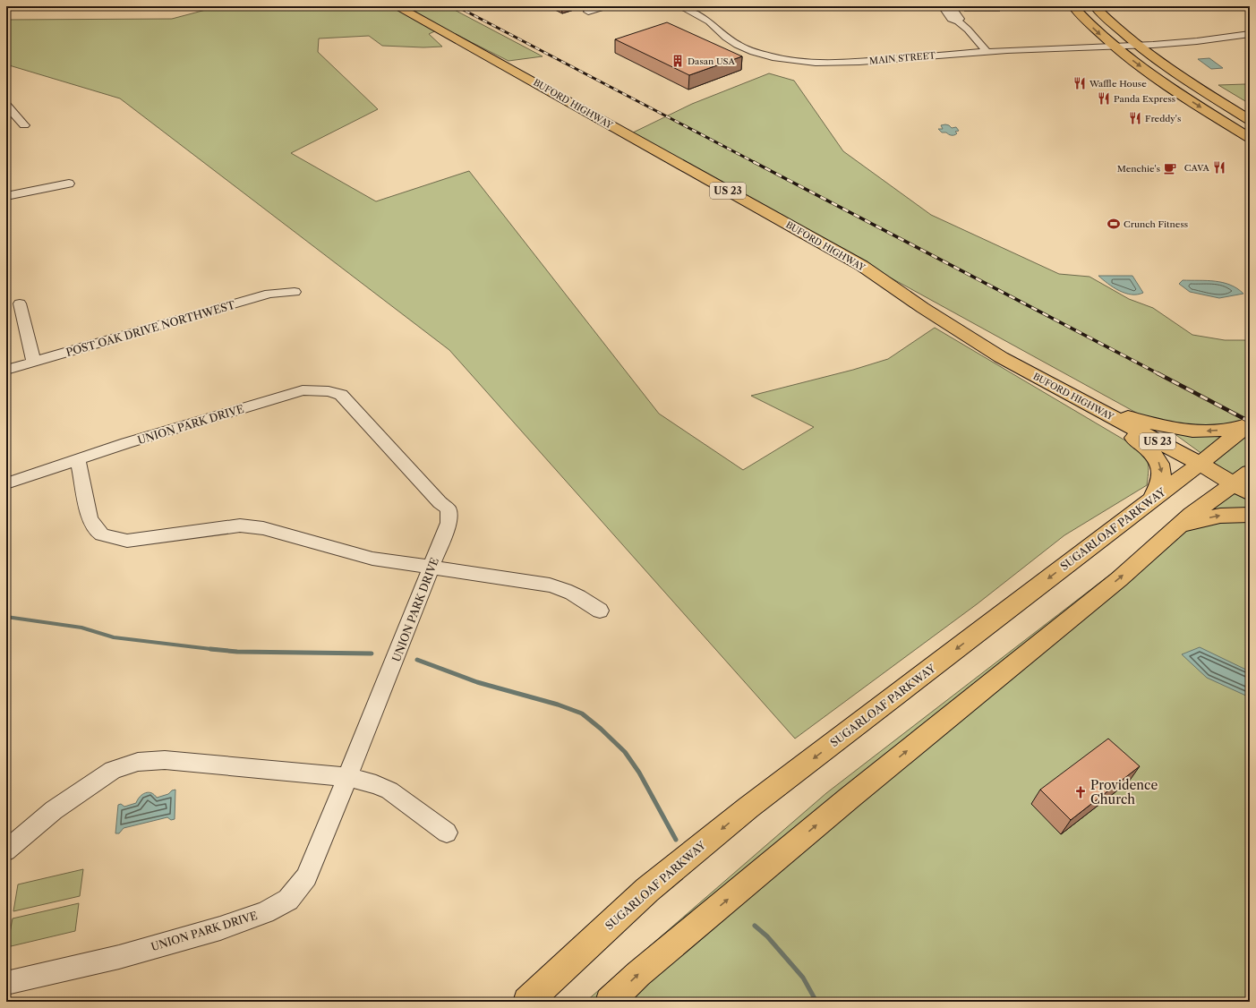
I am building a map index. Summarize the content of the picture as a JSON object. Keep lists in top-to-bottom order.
{
  "streets": {
    "main road": ["BUFORD HIGHWAY", "US 23", "SUGARLOAF PARKWAY"],
    "street": ["MAIN STREET", "POST OAK DRIVE NORTHWEST", "UNION PARK DRIVE"]
  },
  "crossings": [
    ["BUFORD HIGHWAY", "SUGARLOAF PARKWAY"]
  ],
  "places": {
    "building": ["Dasan USA"],
    "restaurant": [
      "Waffle House",
      "Panda Express",
      "Freddy's",
      "CAVA"
    ],
    "cafe": ["Menchie's"],
    "sports": ["Crunch Fitness"],
    "church": ["Providence Church"]
  }
}
